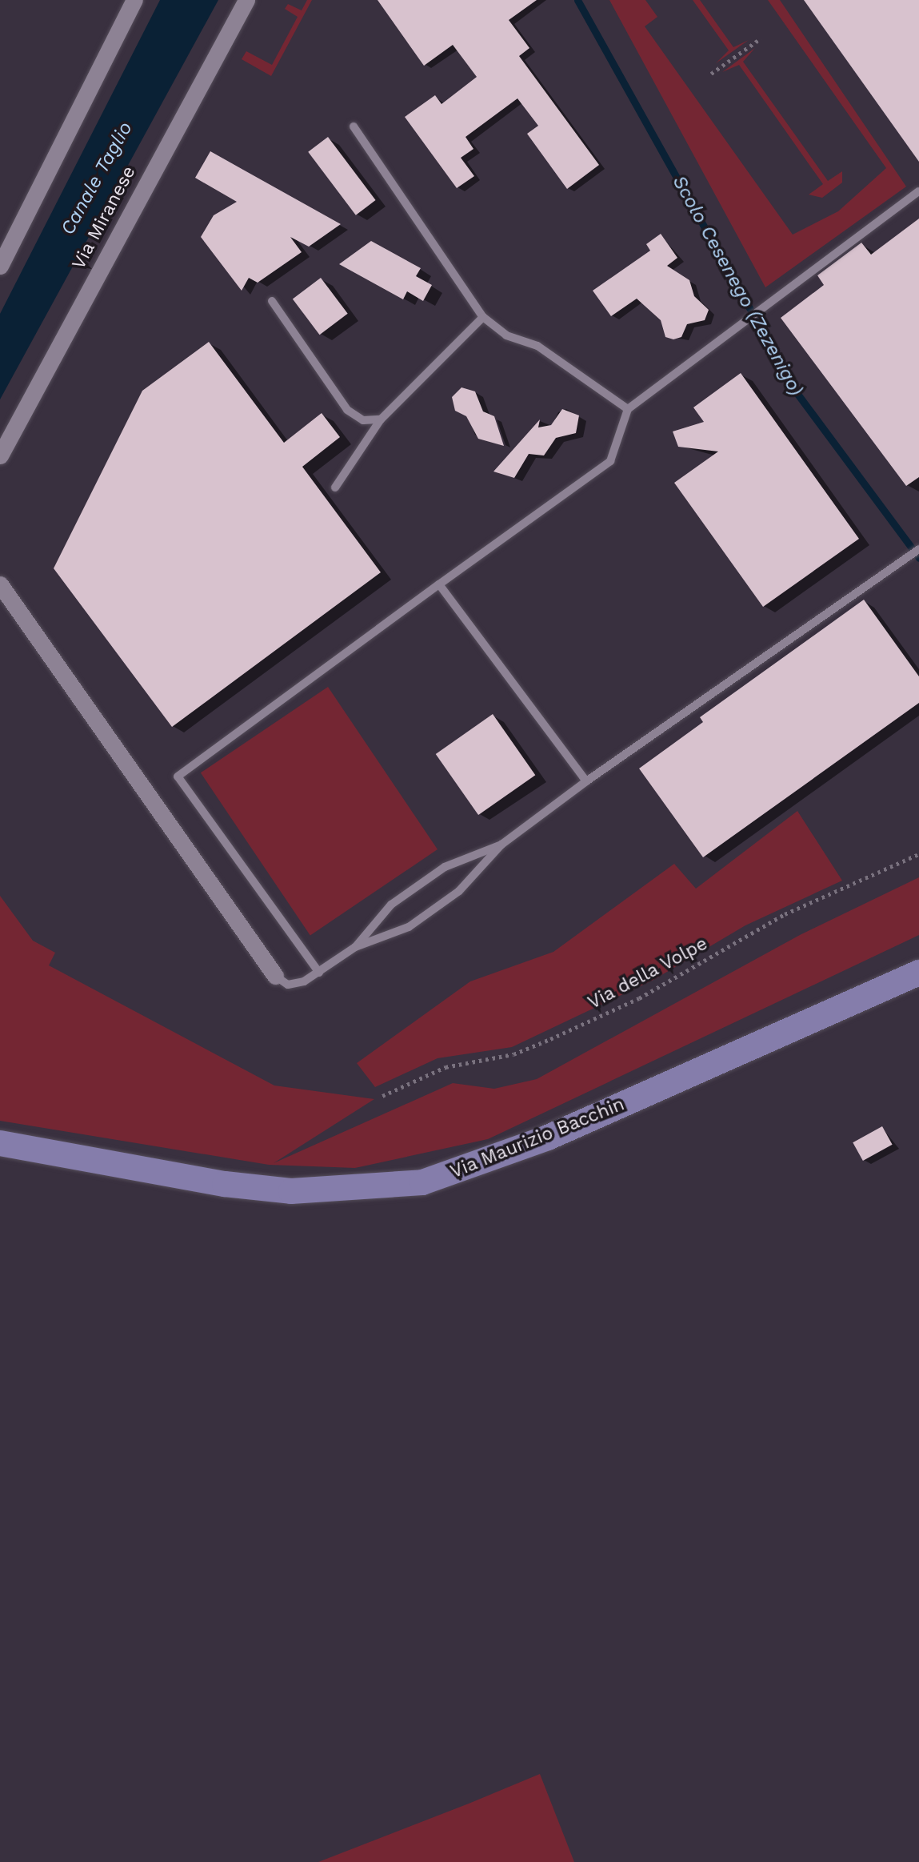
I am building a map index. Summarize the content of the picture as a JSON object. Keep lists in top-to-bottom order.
{
  "streets": {
    "main road": ["Via Maurizio Bacchin"],
    "street": ["Via Miranese"],
    "path": ["Via della Volpe"]
  },
  "water": ["Canale Taglio", "Scolo Cesenego (Zezenigo)"]
}
